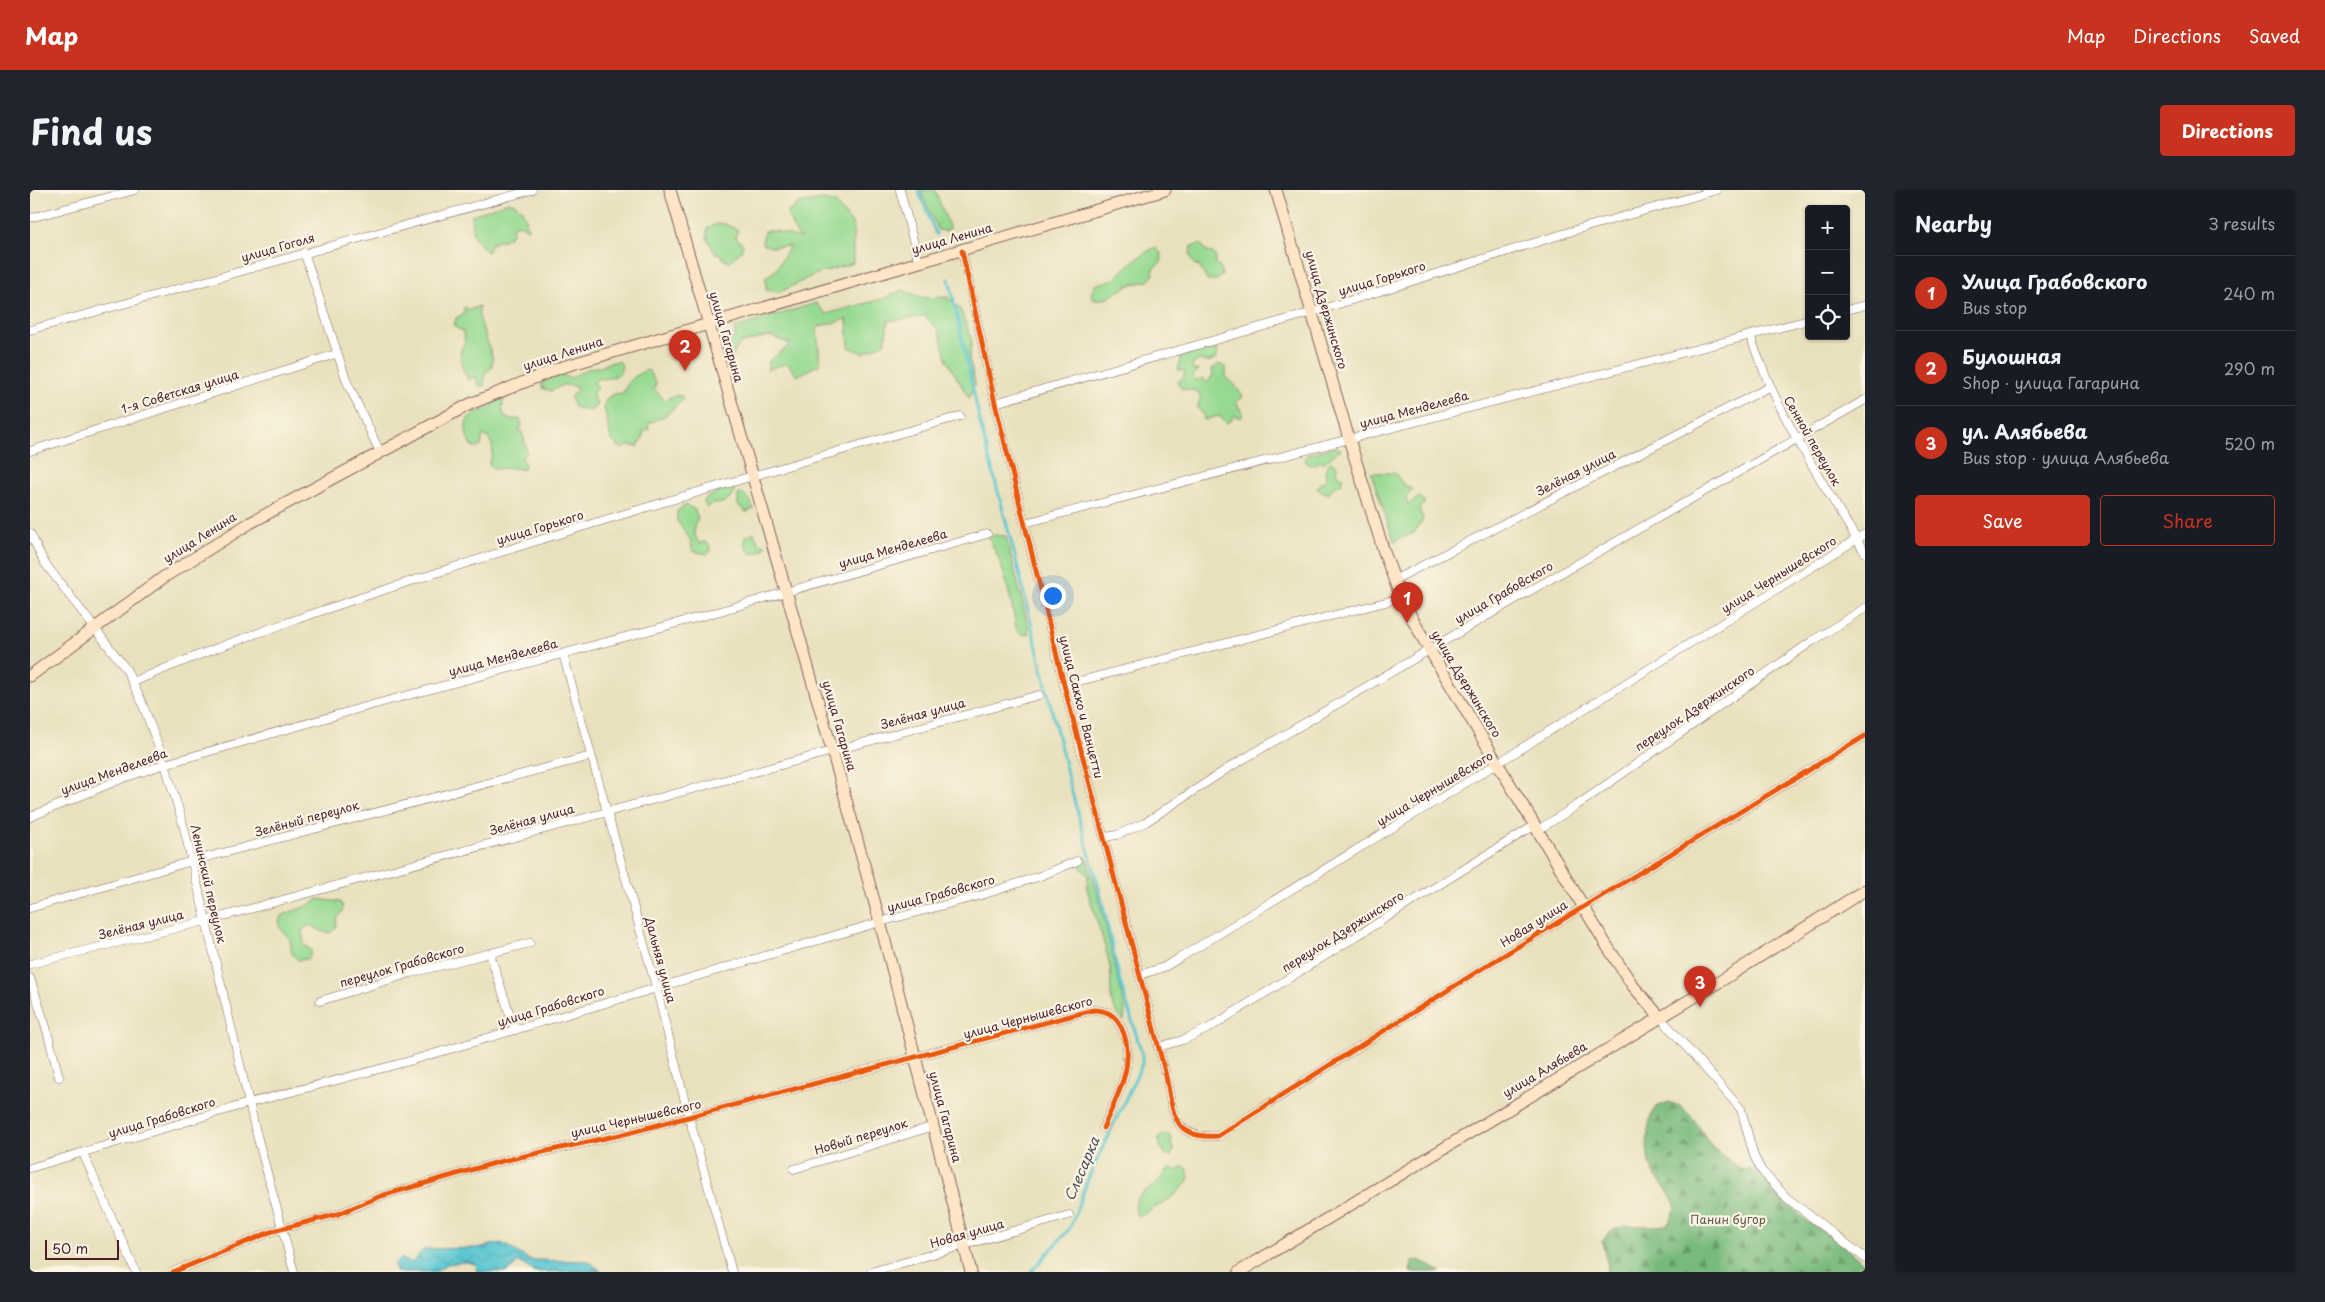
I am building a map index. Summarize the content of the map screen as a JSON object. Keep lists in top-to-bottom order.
{
  "streets": {
    "main road": [
      "улица Ленина",
      "улица Дзержинского",
      "улица Гагарина",
      "улица Алябьева"
    ],
    "street": [
      "улица Гоголя",
      "улица Горького",
      "1-я Советская улица",
      "улица Менделеева",
      "Сенной переулок",
      "Зелёная улица",
      "улица Чернышевского",
      "улица Грабовского",
      "улица Сакко и Ванцетти",
      "переулок Дзержинского",
      "Зелёный переулок",
      "Ленинский переулок",
      "Новая улица",
      "Дальняя улица",
      "переулок Грабовского",
      "Новый переулок"
    ]
  },
  "crossings": [
    ["улица Ленина", "улица Гагарина"],
    ["улица Ленина", "улица Сакко и Ванцетти"],
    ["улица Ленина", "Ленинский переулок"],
    ["улица Горького", "улица Дзержинского"],
    ["улица Горького", "улица Гагарина"],
    ["улица Горького", "улица Сакко и Ванцетти"],
    ["улица Горького", "Ленинский переулок"],
    ["улица Дзержинского", "улица Менделеева"],
    ["улица Дзержинского", "Зелёная улица"],
    ["улица Дзержинского", "улица Чернышевского"],
    ["улица Дзержинского", "улица Грабовского"],
    ["улица Дзержинского", "переулок Дзержинского"],
    ["улица Дзержинского", "Новая улица"],
    ["улица Дзержинского", "улица Алябьева"],
    ["улица Гагарина", "улица Менделеева"],
    ["улица Гагарина", "Зелёная улица"],
    ["улица Гагарина", "улица Чернышевского"],
    ["улица Гагарина", "улица Грабовского"],
    ["улица Гагарина", "Новая улица"],
    ["улица Гагарина", "Новый переулок"],
    ["улица Менделеева", "Сенной переулок"],
    ["улица Менделеева", "улица Сакко и Ванцетти"],
    ["улица Менделеева", "Ленинский переулок"],
    ["улица Менделеева", "Дальняя улица"],
    ["Сенной переулок", "Зелёная улица"],
    ["Сенной переулок", "улица Чернышевского"],
    ["Сенной переулок", "улица Грабовского"],
    ["Зелёная улица", "Ленинский переулок"],
    ["Зелёная улица", "Дальняя улица"],
    ["улица Чернышевского", "улица Сакко и Ванцетти"],
    ["улица Чернышевского", "Ленинский переулок"],
    ["улица Чернышевского", "Дальняя улица"],
    ["улица Грабовского", "улица Сакко и Ванцетти"],
    ["улица Грабовского", "Ленинский переулок"],
    ["улица Грабовского", "Дальняя улица"],
    ["улица Сакко и Ванцетти", "переулок Дзержинского"],
    ["улица Сакко и Ванцетти", "Новая улица"],
    ["Зелёный переулок", "Ленинский переулок"],
    ["Зелёный переулок", "Дальняя улица"]
  ],
  "water": ["Слесарка"],
  "parks": ["Панин бугор"],
  "scale_bar": "50 m",
  "page": {
    "header": "Map",
    "nav": ["Map", "Directions", "Saved"],
    "title": "Find us",
    "buttons": [
      "Directions",
      ["Save", "Share"]
    ],
    "heading": ["Nearby", "3 results"],
    "map_buttons": ["+", "−"],
    "list": [
      {
        "mark": "1",
        "name": "Улица Грабовского",
        "note": "Bus stop",
        "value": "240 m"
      },
      {
        "mark": "2",
        "name": "Булошная",
        "note": "Shop · улица Гагарина",
        "value": "290 m"
      },
      {
        "mark": "3",
        "name": "ул. Алябьева",
        "note": "Bus stop · улица Алябьева",
        "value": "520 m"
      }
    ],
    "pins": ["2", "1", "3"],
    "scale": "50 m"
  }
}
